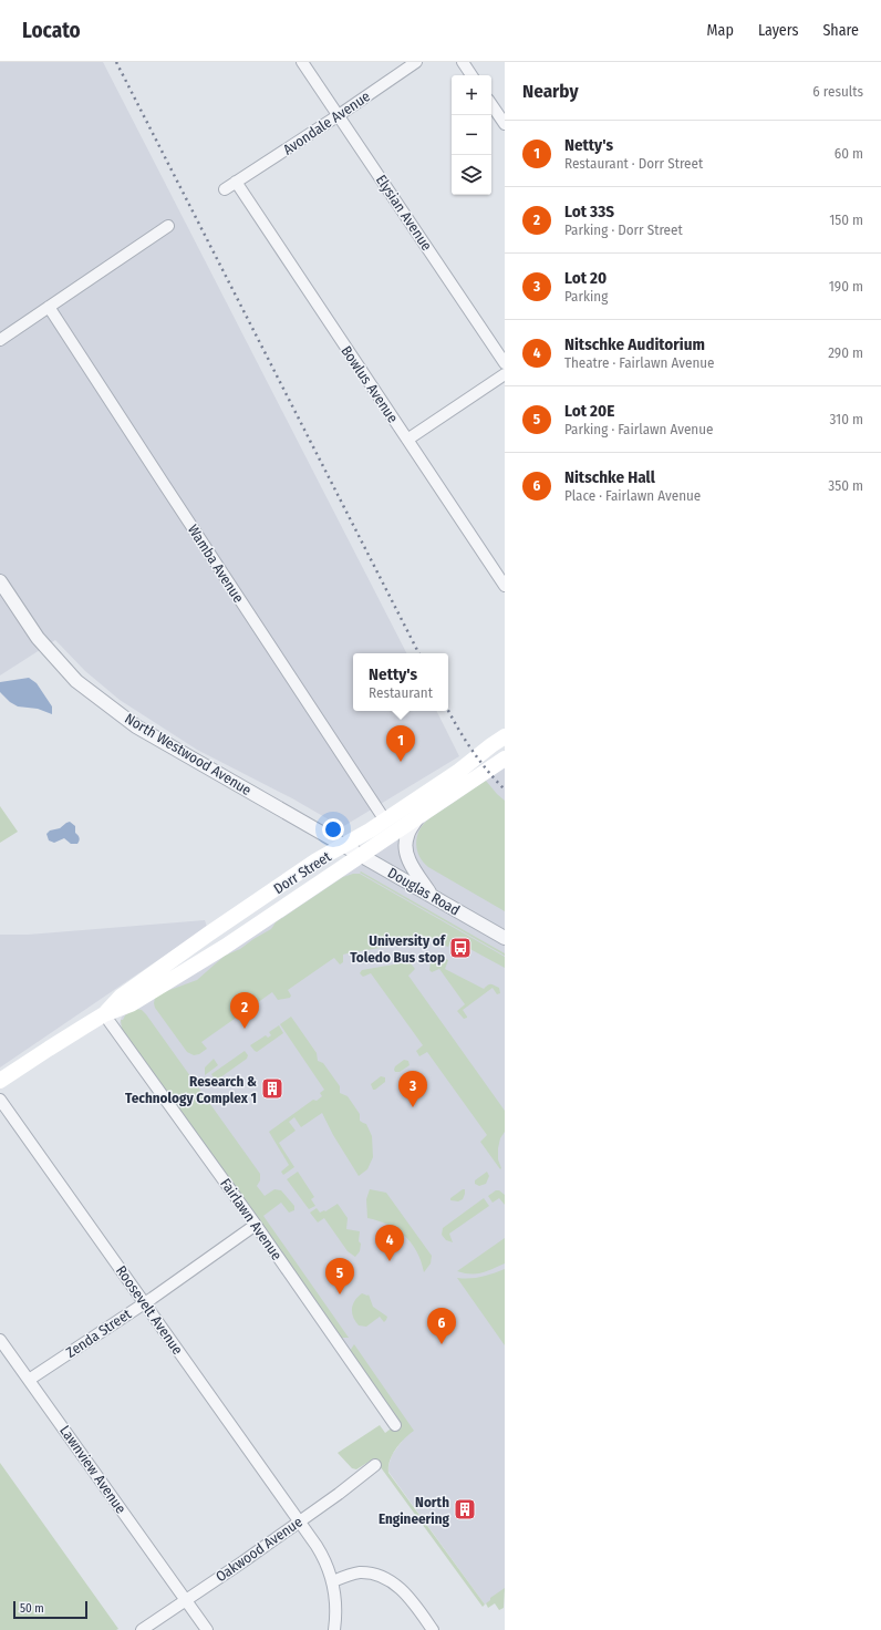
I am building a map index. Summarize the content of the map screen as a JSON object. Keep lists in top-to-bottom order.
{
  "streets": {
    "main road": ["Dorr Street"],
    "street": [
      "Avondale Avenue",
      "Elysian Avenue",
      "Bowlus Avenue",
      "Wamba Avenue",
      "North Westwood Avenue",
      "Douglas Road",
      "Fairlawn Avenue",
      "Roosevelt Avenue",
      "Zenda Street",
      "Lawnview Avenue",
      "Oakwood Avenue"
    ]
  },
  "crossings": [
    ["Avondale Avenue", "Elysian Avenue"],
    ["Avondale Avenue", "Bowlus Avenue"],
    ["Wamba Avenue", "Dorr Street"],
    ["North Westwood Avenue", "Dorr Street"],
    ["North Westwood Avenue", "Douglas Road"],
    ["Dorr Street", "Douglas Road"],
    ["Dorr Street", "Fairlawn Avenue"],
    ["Fairlawn Avenue", "Zenda Street"],
    ["Roosevelt Avenue", "Zenda Street"],
    ["Roosevelt Avenue", "Oakwood Avenue"],
    ["Zenda Street", "Lawnview Avenue"],
    ["Lawnview Avenue", "Oakwood Avenue"]
  ],
  "places": {
    "bus stop": ["University of Toledo Bus stop"],
    "building": ["Research & Technology Complex 1", "North Engineering"]
  },
  "scale_bar": "50 m",
  "page": {
    "header": "Locato",
    "nav": ["Map", "Layers", "Share"],
    "heading": ["Nearby", "6 results"],
    "map_buttons": ["+", "−"],
    "list": [
      {
        "mark": "1",
        "name": "Netty's",
        "note": "Restaurant · Dorr Street",
        "value": "60 m"
      },
      {
        "mark": "2",
        "name": "Lot 33S",
        "note": "Parking · Dorr Street",
        "value": "150 m"
      },
      {
        "mark": "3",
        "name": "Lot 20",
        "note": "Parking",
        "value": "190 m"
      },
      {
        "mark": "4",
        "name": "Nitschke Auditorium",
        "note": "Theatre · Fairlawn Avenue",
        "value": "290 m"
      },
      {
        "mark": "5",
        "name": "Lot 20E",
        "note": "Parking · Fairlawn Avenue",
        "value": "310 m"
      },
      {
        "mark": "6",
        "name": "Nitschke Hall",
        "note": "Place · Fairlawn Avenue",
        "value": "350 m"
      }
    ],
    "popup": ["Netty's", "Restaurant"],
    "pins": [
      "1",
      "2",
      "3",
      "4",
      "5",
      "6"
    ],
    "scale": "50 m"
  }
}
